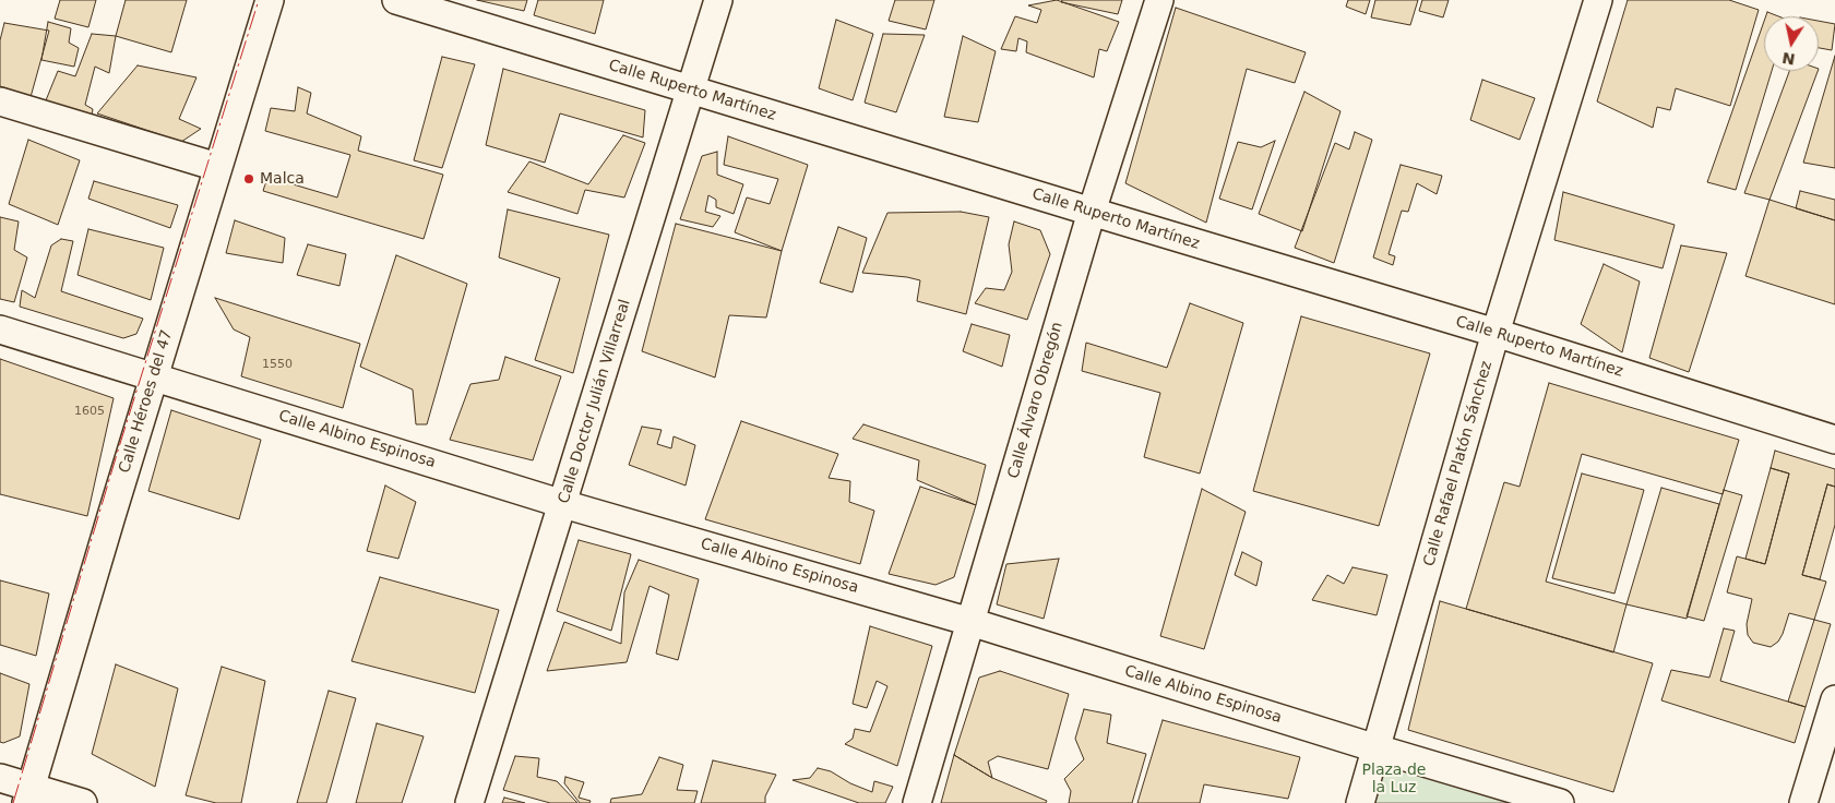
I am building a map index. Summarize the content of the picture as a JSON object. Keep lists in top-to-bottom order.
{
  "streets": {
    "street": [
      "Calle Ruperto Martínez",
      "Calle Álvaro Obregón",
      "Calle Héroes del 47",
      "Calle Doctor Julián Villarreal",
      "Calle Albino Espinosa",
      "Calle Rafael Platón Sánchez"
    ]
  },
  "crossings": [
    ["Calle Ruperto Martínez", "Calle Álvaro Obregón"],
    ["Calle Ruperto Martínez", "Calle Doctor Julián Villarreal"],
    ["Calle Ruperto Martínez", "Calle Rafael Platón Sánchez"],
    ["Calle Álvaro Obregón", "Calle Albino Espinosa"],
    ["Calle Héroes del 47", "Calle Albino Espinosa"],
    ["Calle Doctor Julián Villarreal", "Calle Albino Espinosa"],
    ["Calle Albino Espinosa", "Calle Rafael Platón Sánchez"]
  ],
  "parks": ["Plaza de la Luz"],
  "places": ["Malca"],
  "house_numbers": ["1550", "1605"],
  "north": "bottom"
}
